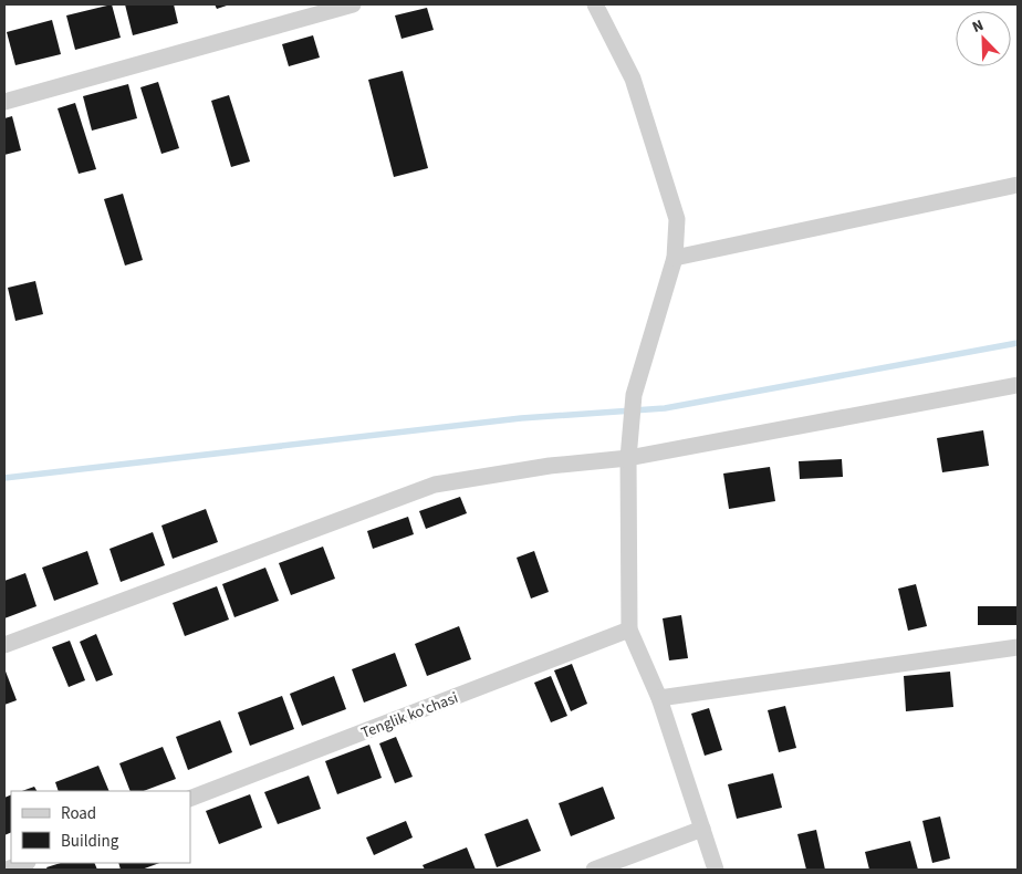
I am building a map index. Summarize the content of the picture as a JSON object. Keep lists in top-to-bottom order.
{
  "streets": {
    "street": ["Tenglik ko'chasi"]
  },
  "legend": ["Road", "Building"],
  "north": "top left"
}
